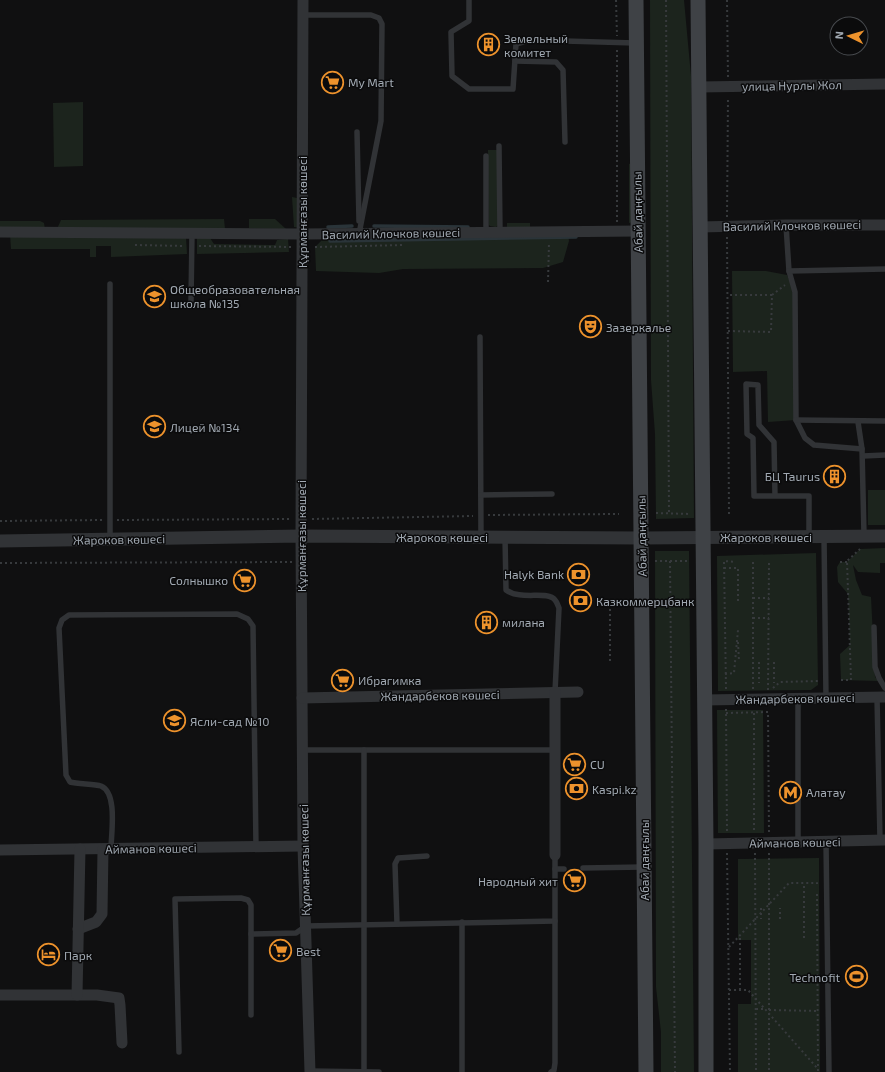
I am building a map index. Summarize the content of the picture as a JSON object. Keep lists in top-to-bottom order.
{
  "streets": {
    "main road": ["Абай даңғылы"],
    "street": [
      "улица Нурлы Жол",
      "Құрманғазы көшесі",
      "Василий Клочков көшесі",
      "Жароков көшесі",
      "Жандарбеков көшесі",
      "Айманов көшесі"
    ]
  },
  "crossings": [
    ["Құрманғазы көшесі", "Василий Клочков көшесі"],
    ["Құрманғазы көшесі", "Жароков көшесі"],
    ["Құрманғазы көшесі", "Жандарбеков көшесі"],
    ["Құрманғазы көшесі", "Айманов көшесі"],
    ["Абай даңғылы", "Василий Клочков көшесі"],
    ["Абай даңғылы", "Жароков көшесі"]
  ],
  "places": {
    "building": ["Земельный комитет", "БЦ Taurus", "милана"],
    "supermarket": [
      "My Mart",
      "Солнышко",
      "Ибрагимка",
      "CU",
      "Народный хит",
      "Best"
    ],
    "school or university": ["Общеобразовательная школа №135", "Лицей №134", "Ясли-сад №10"],
    "theatre": ["Зазеркалье"],
    "bank": ["Halyk Bank", "Казкоммерцбанк", "Kaspi.kz"],
    "metro station": ["Алатау"],
    "hotel": ["Парк"],
    "sports": ["Technofit"]
  },
  "north": "left"
}
